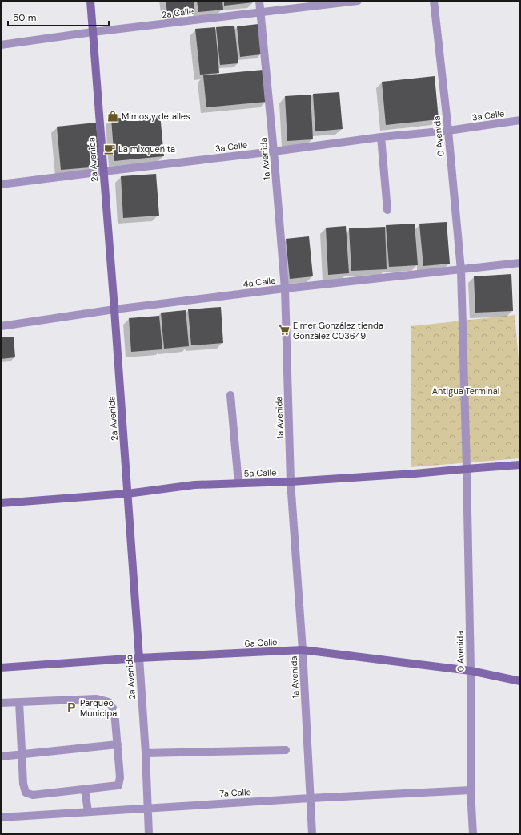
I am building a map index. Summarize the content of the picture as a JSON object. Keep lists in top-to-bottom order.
{
  "streets": {
    "main road": ["2a Avenida", "5a Calle", "6a Calle"],
    "street": [
      "2a Calle",
      "3a Calle",
      "0 Avenida",
      "1a Avenida",
      "4a Calle",
      "7a Calle"
    ]
  },
  "crossings": [
    ["2a Calle", "1a Avenida"],
    ["2a Calle", "2a Avenida"],
    ["3a Calle", "0 Avenida"],
    ["3a Calle", "1a Avenida"],
    ["3a Calle", "2a Avenida"],
    ["0 Avenida", "4a Calle"],
    ["0 Avenida", "5a Calle"],
    ["0 Avenida", "6a Calle"],
    ["0 Avenida", "7a Calle"],
    ["1a Avenida", "4a Calle"],
    ["1a Avenida", "5a Calle"],
    ["1a Avenida", "6a Calle"],
    ["1a Avenida", "7a Calle"],
    ["2a Avenida", "4a Calle"],
    ["2a Avenida", "5a Calle"],
    ["2a Avenida", "6a Calle"],
    ["2a Avenida", "7a Calle"]
  ],
  "parks": ["Antigua Terminal"],
  "places": {
    "shop": ["Mimos y detalles"],
    "cafe": ["La mixqueñita"],
    "supermarket": ["Elmer González tienda González C03649"],
    "parking": ["Parqueo Municipal"]
  },
  "scale_bar": "50 m"
}
